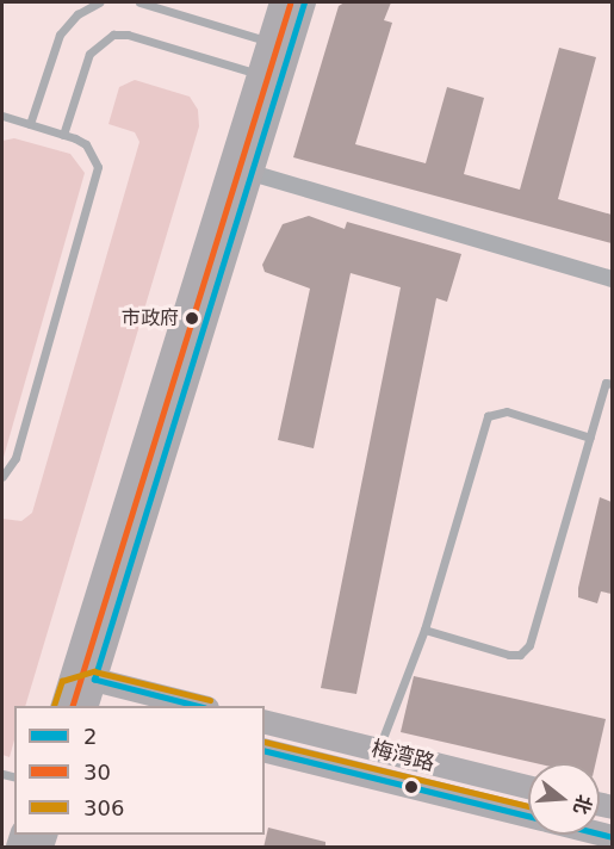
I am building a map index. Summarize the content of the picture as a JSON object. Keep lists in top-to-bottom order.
{
  "streets": {
    "street": ["梅湾路"]
  },
  "places": ["市政府"],
  "lines": ["transit line 2", "transit line 30", "transit line 306"],
  "legend": ["2", "30", "306"],
  "north": "right"
}
